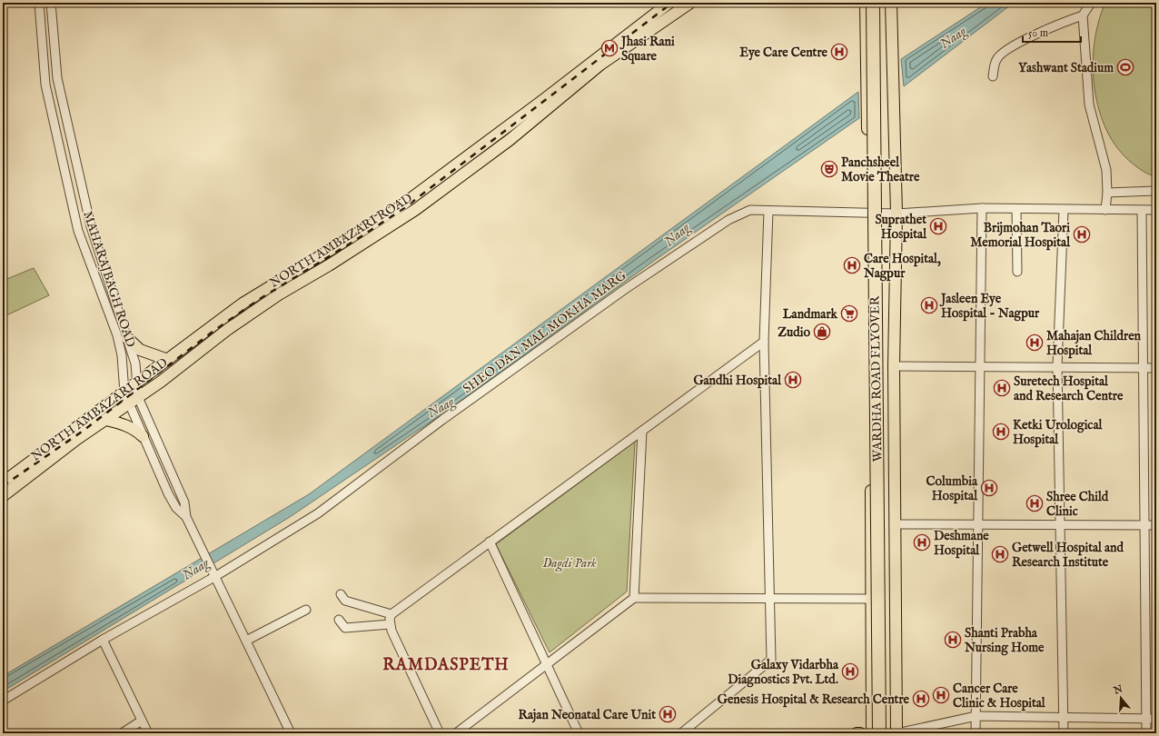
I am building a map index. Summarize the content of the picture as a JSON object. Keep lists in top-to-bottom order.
{
  "streets": {
    "highway": ["WARDHA ROAD FLYOVER"],
    "main road": ["NORTH AMBAZARI ROAD"],
    "street": ["MAHARAJBAGH ROAD", "SHEO DAN MAL MOKHA MARG"]
  },
  "crossings": [
    ["NORTH AMBAZARI ROAD", "MAHARAJBAGH ROAD"]
  ],
  "districts": ["RAMDASPETH"],
  "water": ["Naag"],
  "parks": ["Dagdi Park"],
  "places": {
    "metro station": ["Jhasi Rani Square"],
    "hospital": [
      "Eye Care Centre",
      "Suprathet Hospital",
      "Brijmohan Taori Memorial Hospital",
      "Care Hospital, Nagpur",
      "Jasleen Eye Hospital - Nagpur",
      "Mahajan Children Hospital",
      "Gandhi Hospital",
      "Suretech Hospital and Research Centre",
      "Ketki Urological Hospital",
      "Columbia Hospital",
      "Shree Child Clinic",
      "Deshmane Hospital",
      "Getwell Hospital and Research Institute",
      "Shanti Prabha Nursing Home",
      "Galaxy Vidarbha Diagnostics Pvt. Ltd.",
      "Cancer Care Clinic & Hospital",
      "Genesis Hospital & Research Centre",
      "Rajan Neonatal Care Unit"
    ],
    "sports": ["Yashwant Stadium"],
    "theatre": ["Panchsheel Movie Theatre"],
    "supermarket": ["Landmark"],
    "shop": ["Zudio"]
  },
  "scale_bar": "50 m",
  "north": "top"
}
